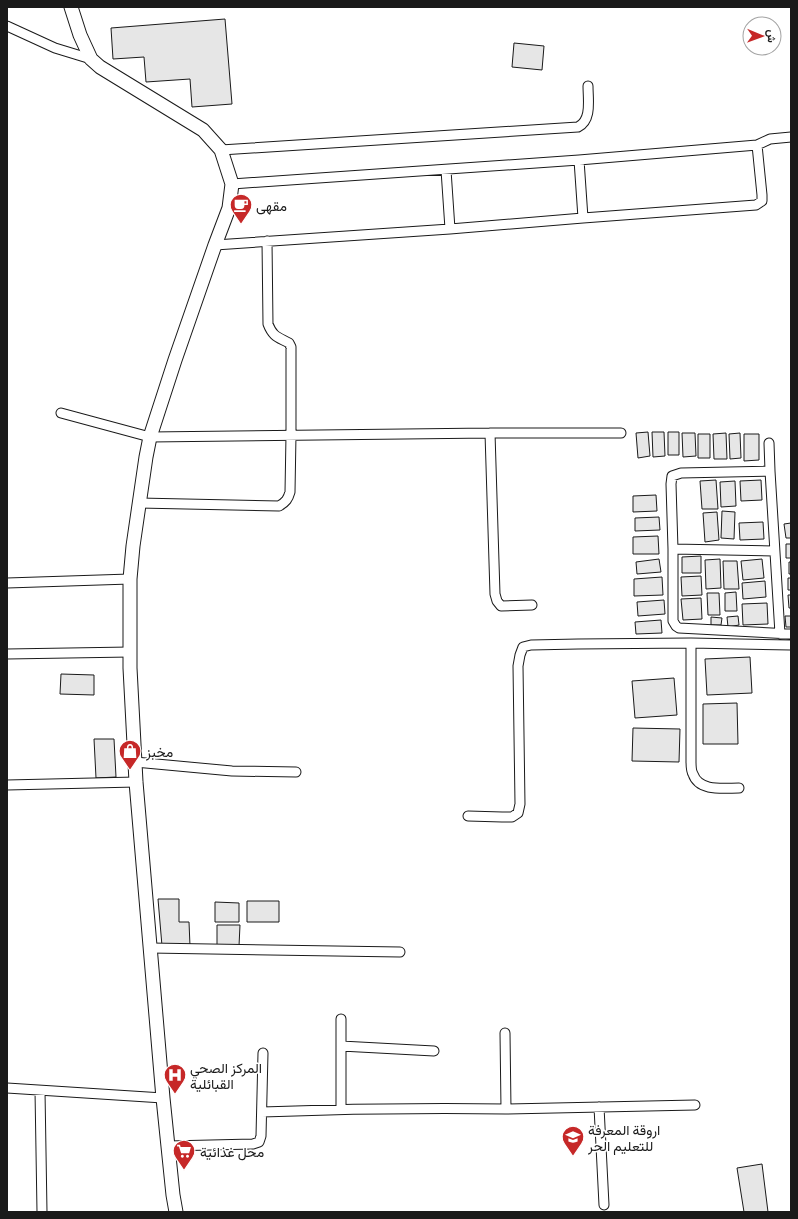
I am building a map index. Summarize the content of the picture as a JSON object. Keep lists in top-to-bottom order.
{
  "places": {
    "cafe": ["مقهى"],
    "shop": ["مخبز"],
    "hospital": ["المركز الصحي القبائلية"],
    "school or university": ["اروقة المعرفة للتعليم الحر"],
    "supermarket": ["محل غذائية"]
  },
  "north": "right"
}
